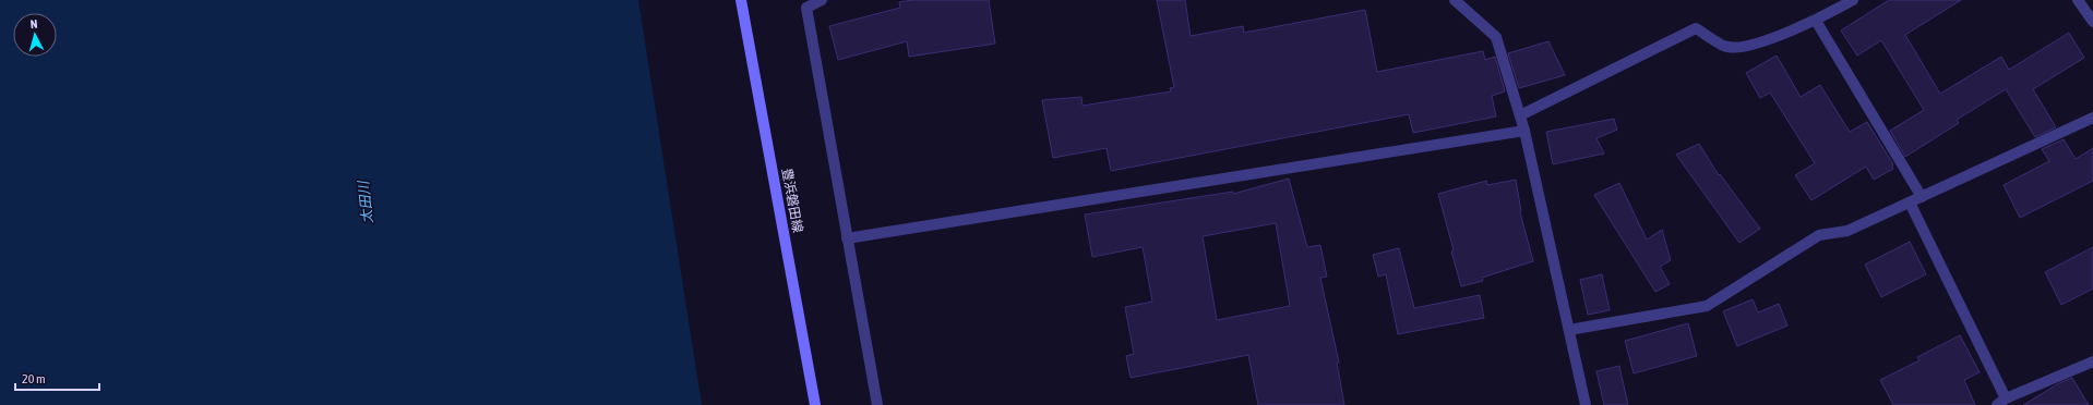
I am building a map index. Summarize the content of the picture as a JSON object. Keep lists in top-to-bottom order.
{
  "streets": {
    "main road": ["豊浜磐田線"]
  },
  "water": ["太田川"],
  "scale_bar": "20 m",
  "north": "top"
}
